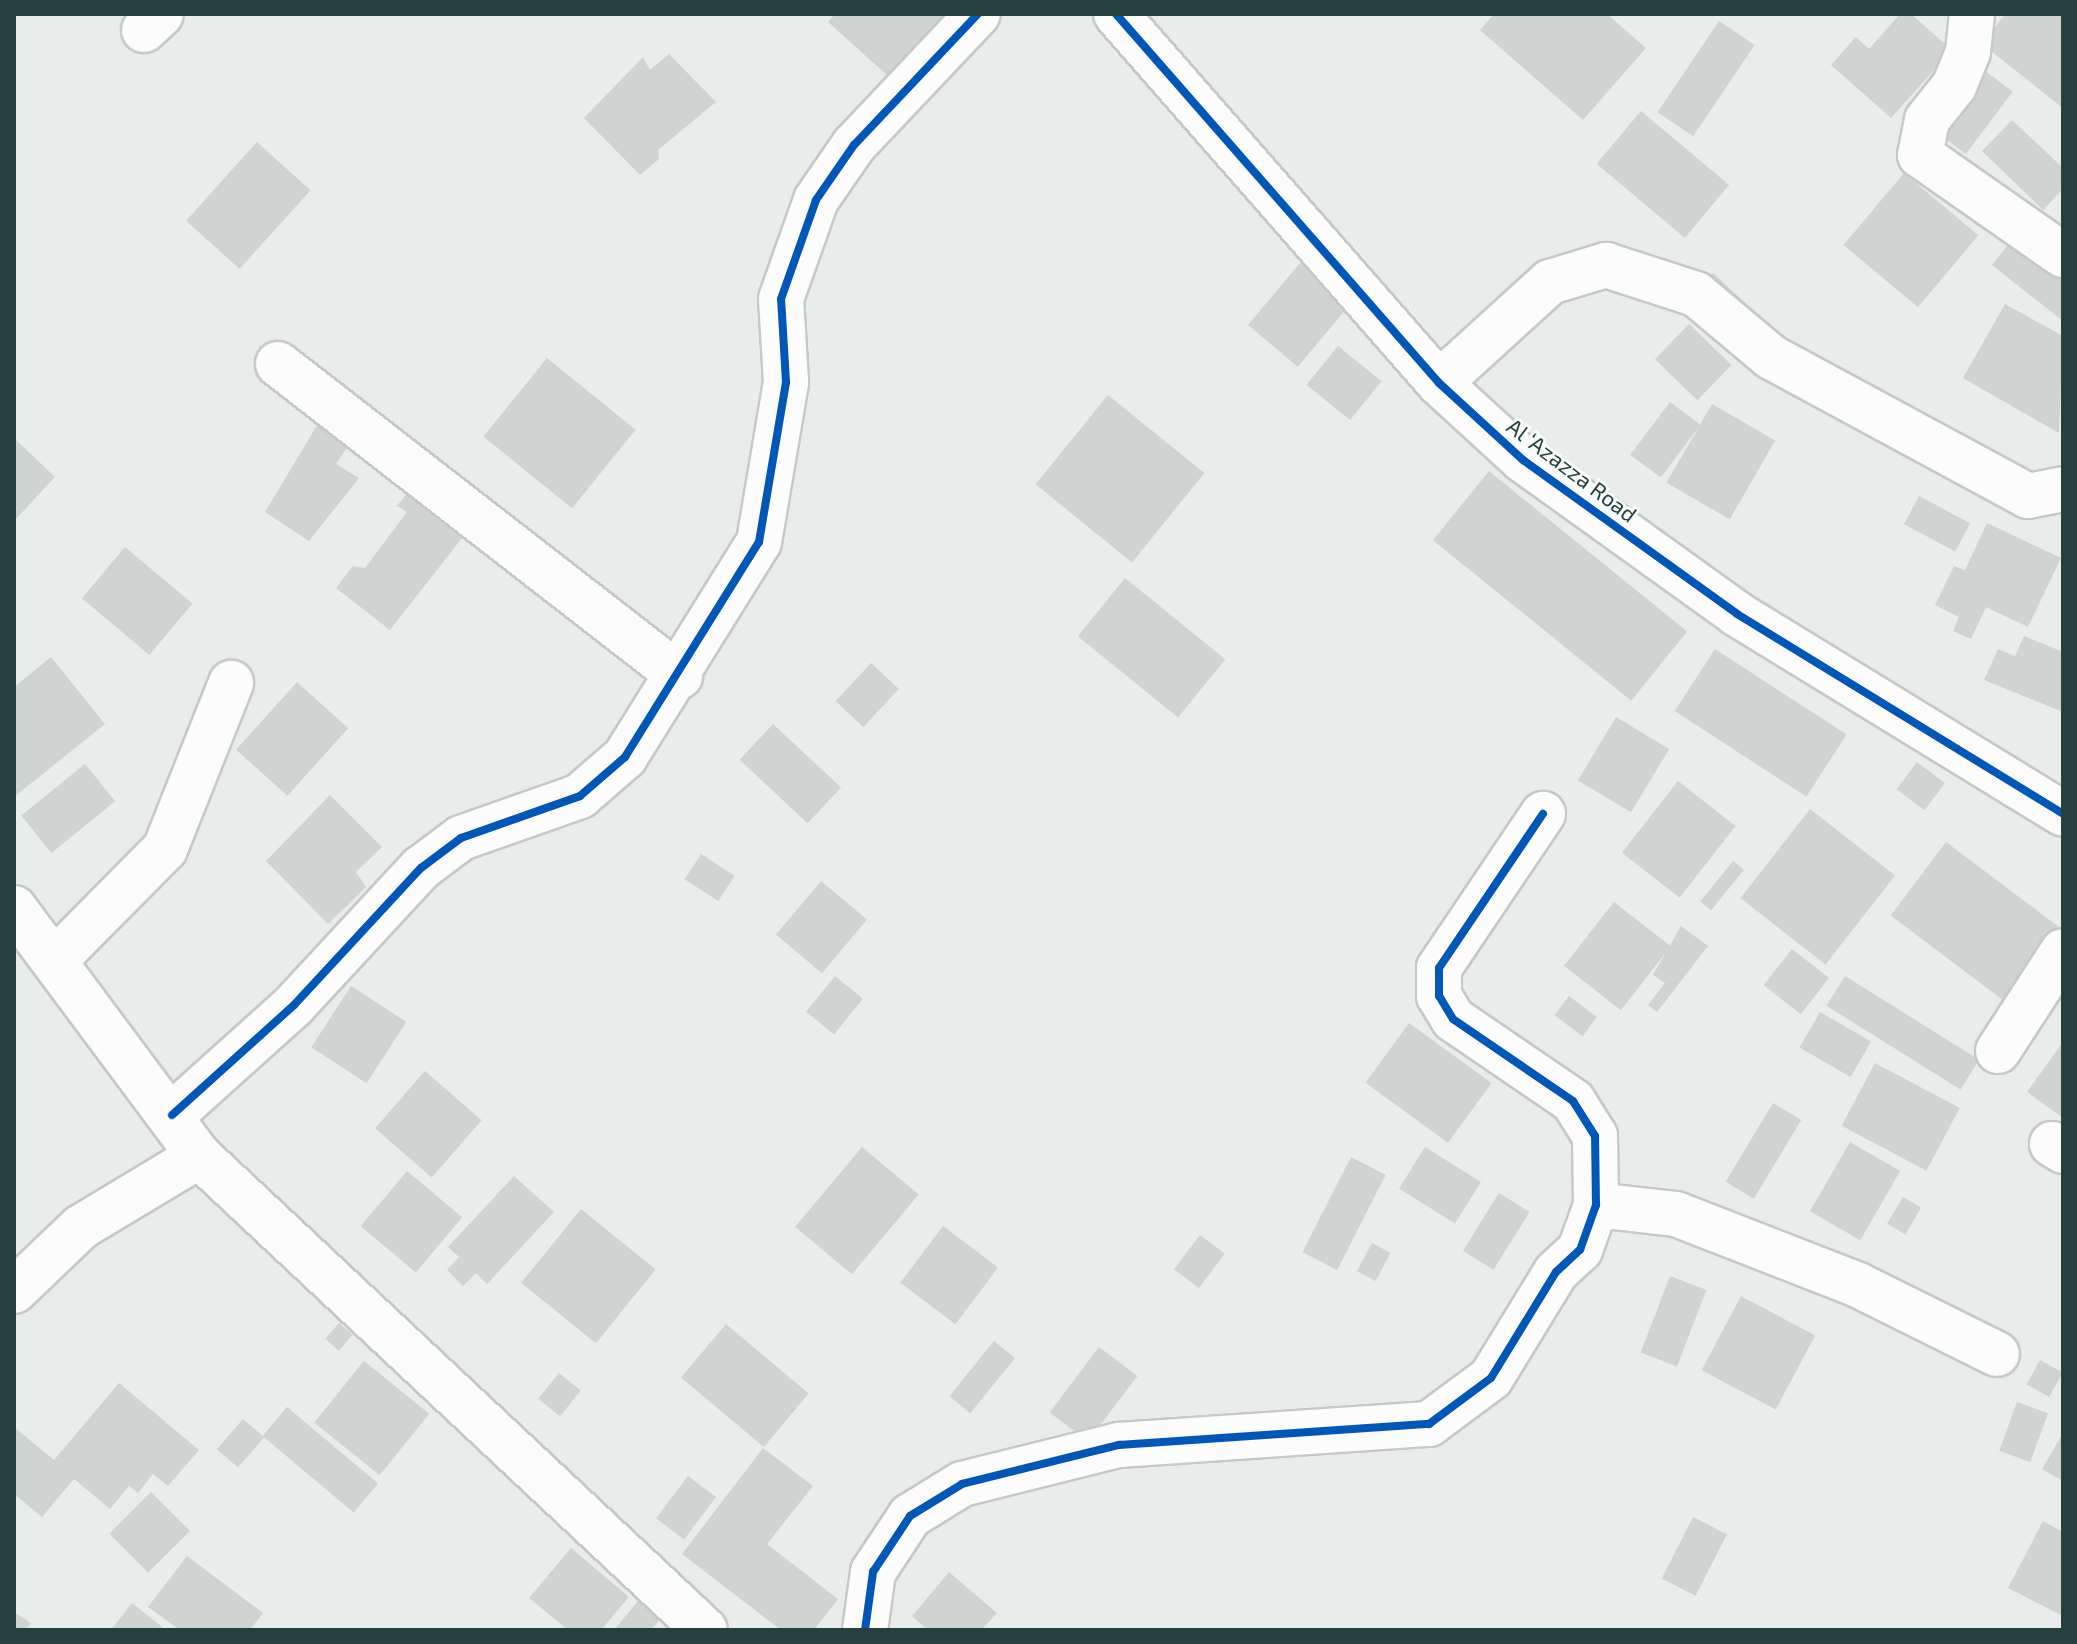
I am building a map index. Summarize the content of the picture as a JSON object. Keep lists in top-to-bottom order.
{
  "streets": {
    "street": ["Al ‘Azazza Road"]
  }
}
